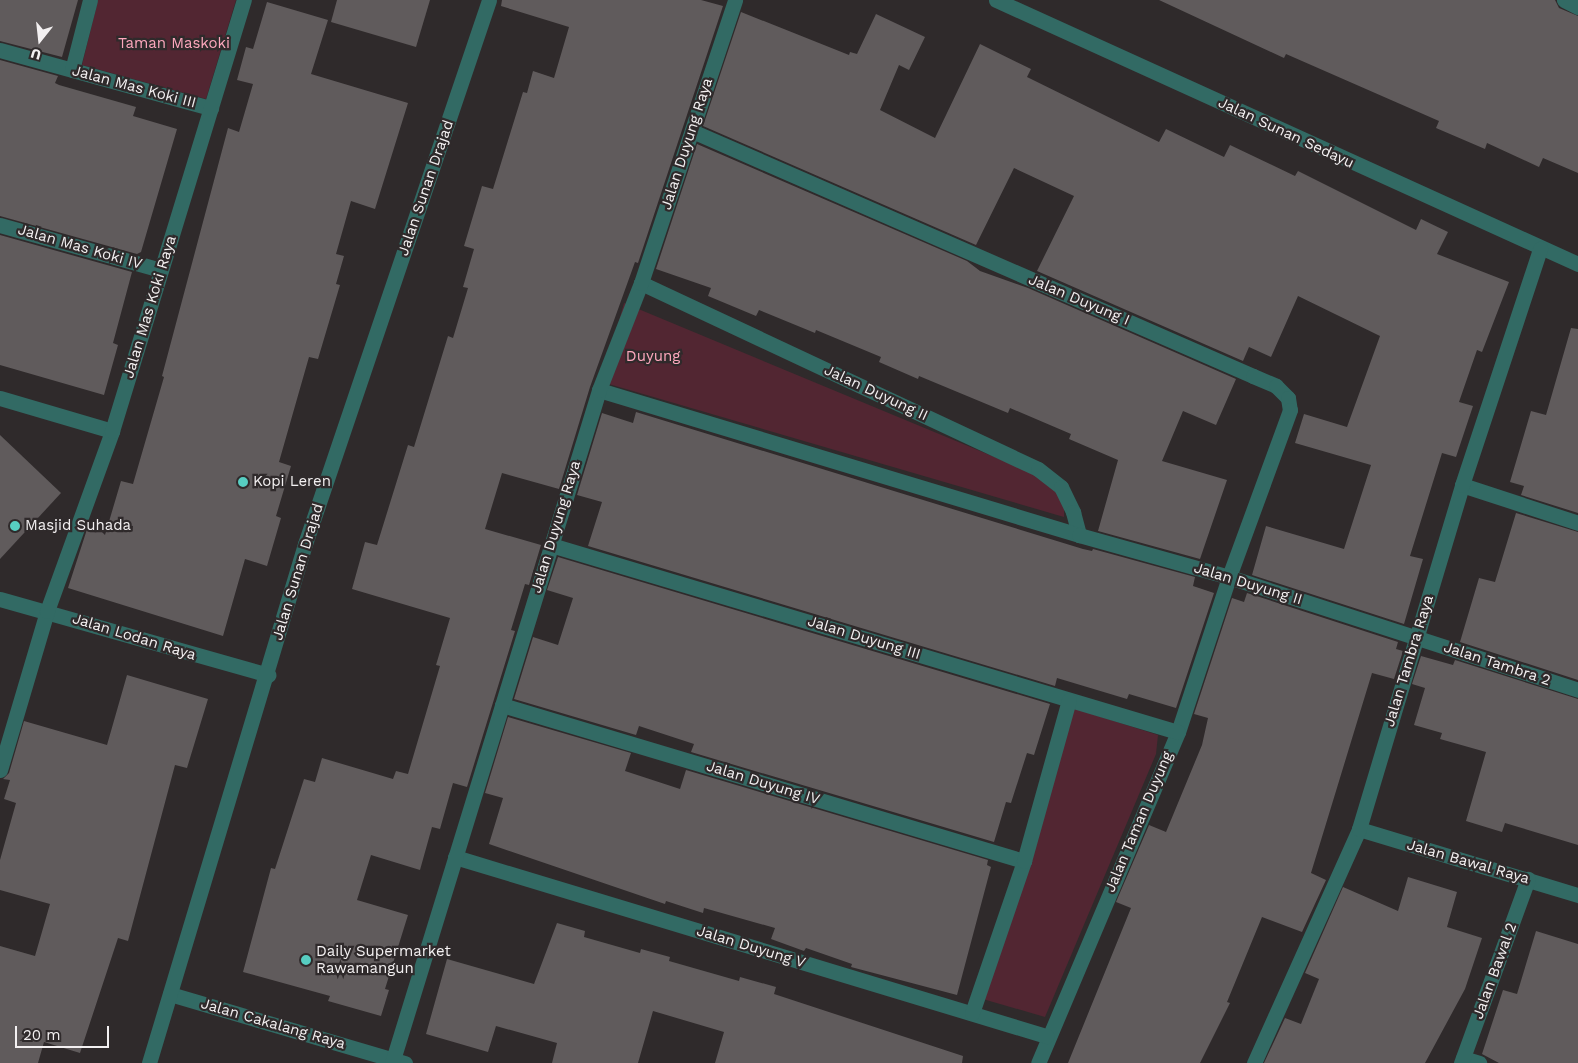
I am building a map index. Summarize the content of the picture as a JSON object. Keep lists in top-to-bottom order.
{
  "streets": {
    "street": [
      "Jalan Mas Koki III",
      "Jalan Sunan Sedayu",
      "Jalan Duyung Raya",
      "Jalan Sunan Drajad",
      "Jalan Mas Koki IV",
      "Jalan Duyung I",
      "Jalan Mas Koki Raya",
      "Jalan Duyung II",
      "Jalan Lodan Raya",
      "Jalan Duyung III",
      "Jalan Tambra Raya",
      "Jalan Tambra 2",
      "Jalan Duyung IV",
      "Jalan Taman Duyung",
      "Jalan Bawal Raya",
      "Jalan Duyung V",
      "Jalan Bawal 2",
      "Jalan Cakalang Raya"
    ]
  },
  "crossings": [
    ["Jalan Mas Koki III", "Jalan Mas Koki Raya"],
    ["Jalan Sunan Sedayu", "Jalan Tambra Raya"],
    ["Jalan Duyung Raya", "Jalan Duyung I"],
    ["Jalan Duyung Raya", "Jalan Duyung II"],
    ["Jalan Duyung Raya", "Jalan Duyung III"],
    ["Jalan Duyung Raya", "Jalan Duyung IV"],
    ["Jalan Duyung Raya", "Jalan Duyung V"],
    ["Jalan Duyung Raya", "Jalan Cakalang Raya"],
    ["Jalan Sunan Drajad", "Jalan Lodan Raya"],
    ["Jalan Sunan Drajad", "Jalan Cakalang Raya"],
    ["Jalan Mas Koki IV", "Jalan Mas Koki Raya"],
    ["Jalan Duyung I", "Jalan Duyung II"],
    ["Jalan Duyung I", "Jalan Taman Duyung"],
    ["Jalan Mas Koki Raya", "Jalan Lodan Raya"],
    ["Jalan Duyung II", "Jalan Tambra Raya"],
    ["Jalan Duyung II", "Jalan Tambra 2"],
    ["Jalan Duyung II", "Jalan Taman Duyung"],
    ["Jalan Duyung III", "Jalan Taman Duyung"],
    ["Jalan Tambra Raya", "Jalan Tambra 2"],
    ["Jalan Tambra Raya", "Jalan Bawal Raya"],
    ["Jalan Taman Duyung", "Jalan Duyung V"],
    ["Jalan Bawal Raya", "Jalan Bawal 2"]
  ],
  "parks": ["Taman Maskoki", "Duyung"],
  "places": ["Kopi Leren", "Masjid Suhada", "Daily Supermarket Rawamangun"],
  "scale_bar": "20 m",
  "north": "bottom"
}
